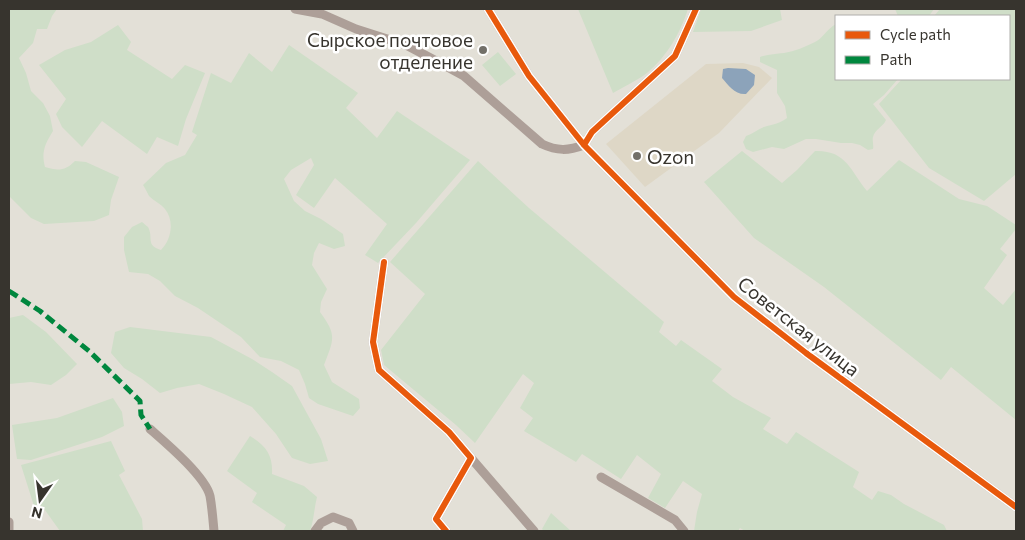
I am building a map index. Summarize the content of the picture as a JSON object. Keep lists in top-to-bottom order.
{
  "streets": {
    "street": ["Советская улица"]
  },
  "places": ["Сырское почтовое отделение", "Ozon"],
  "legend": ["Cycle path", "Path"],
  "north": "bottom"
}
